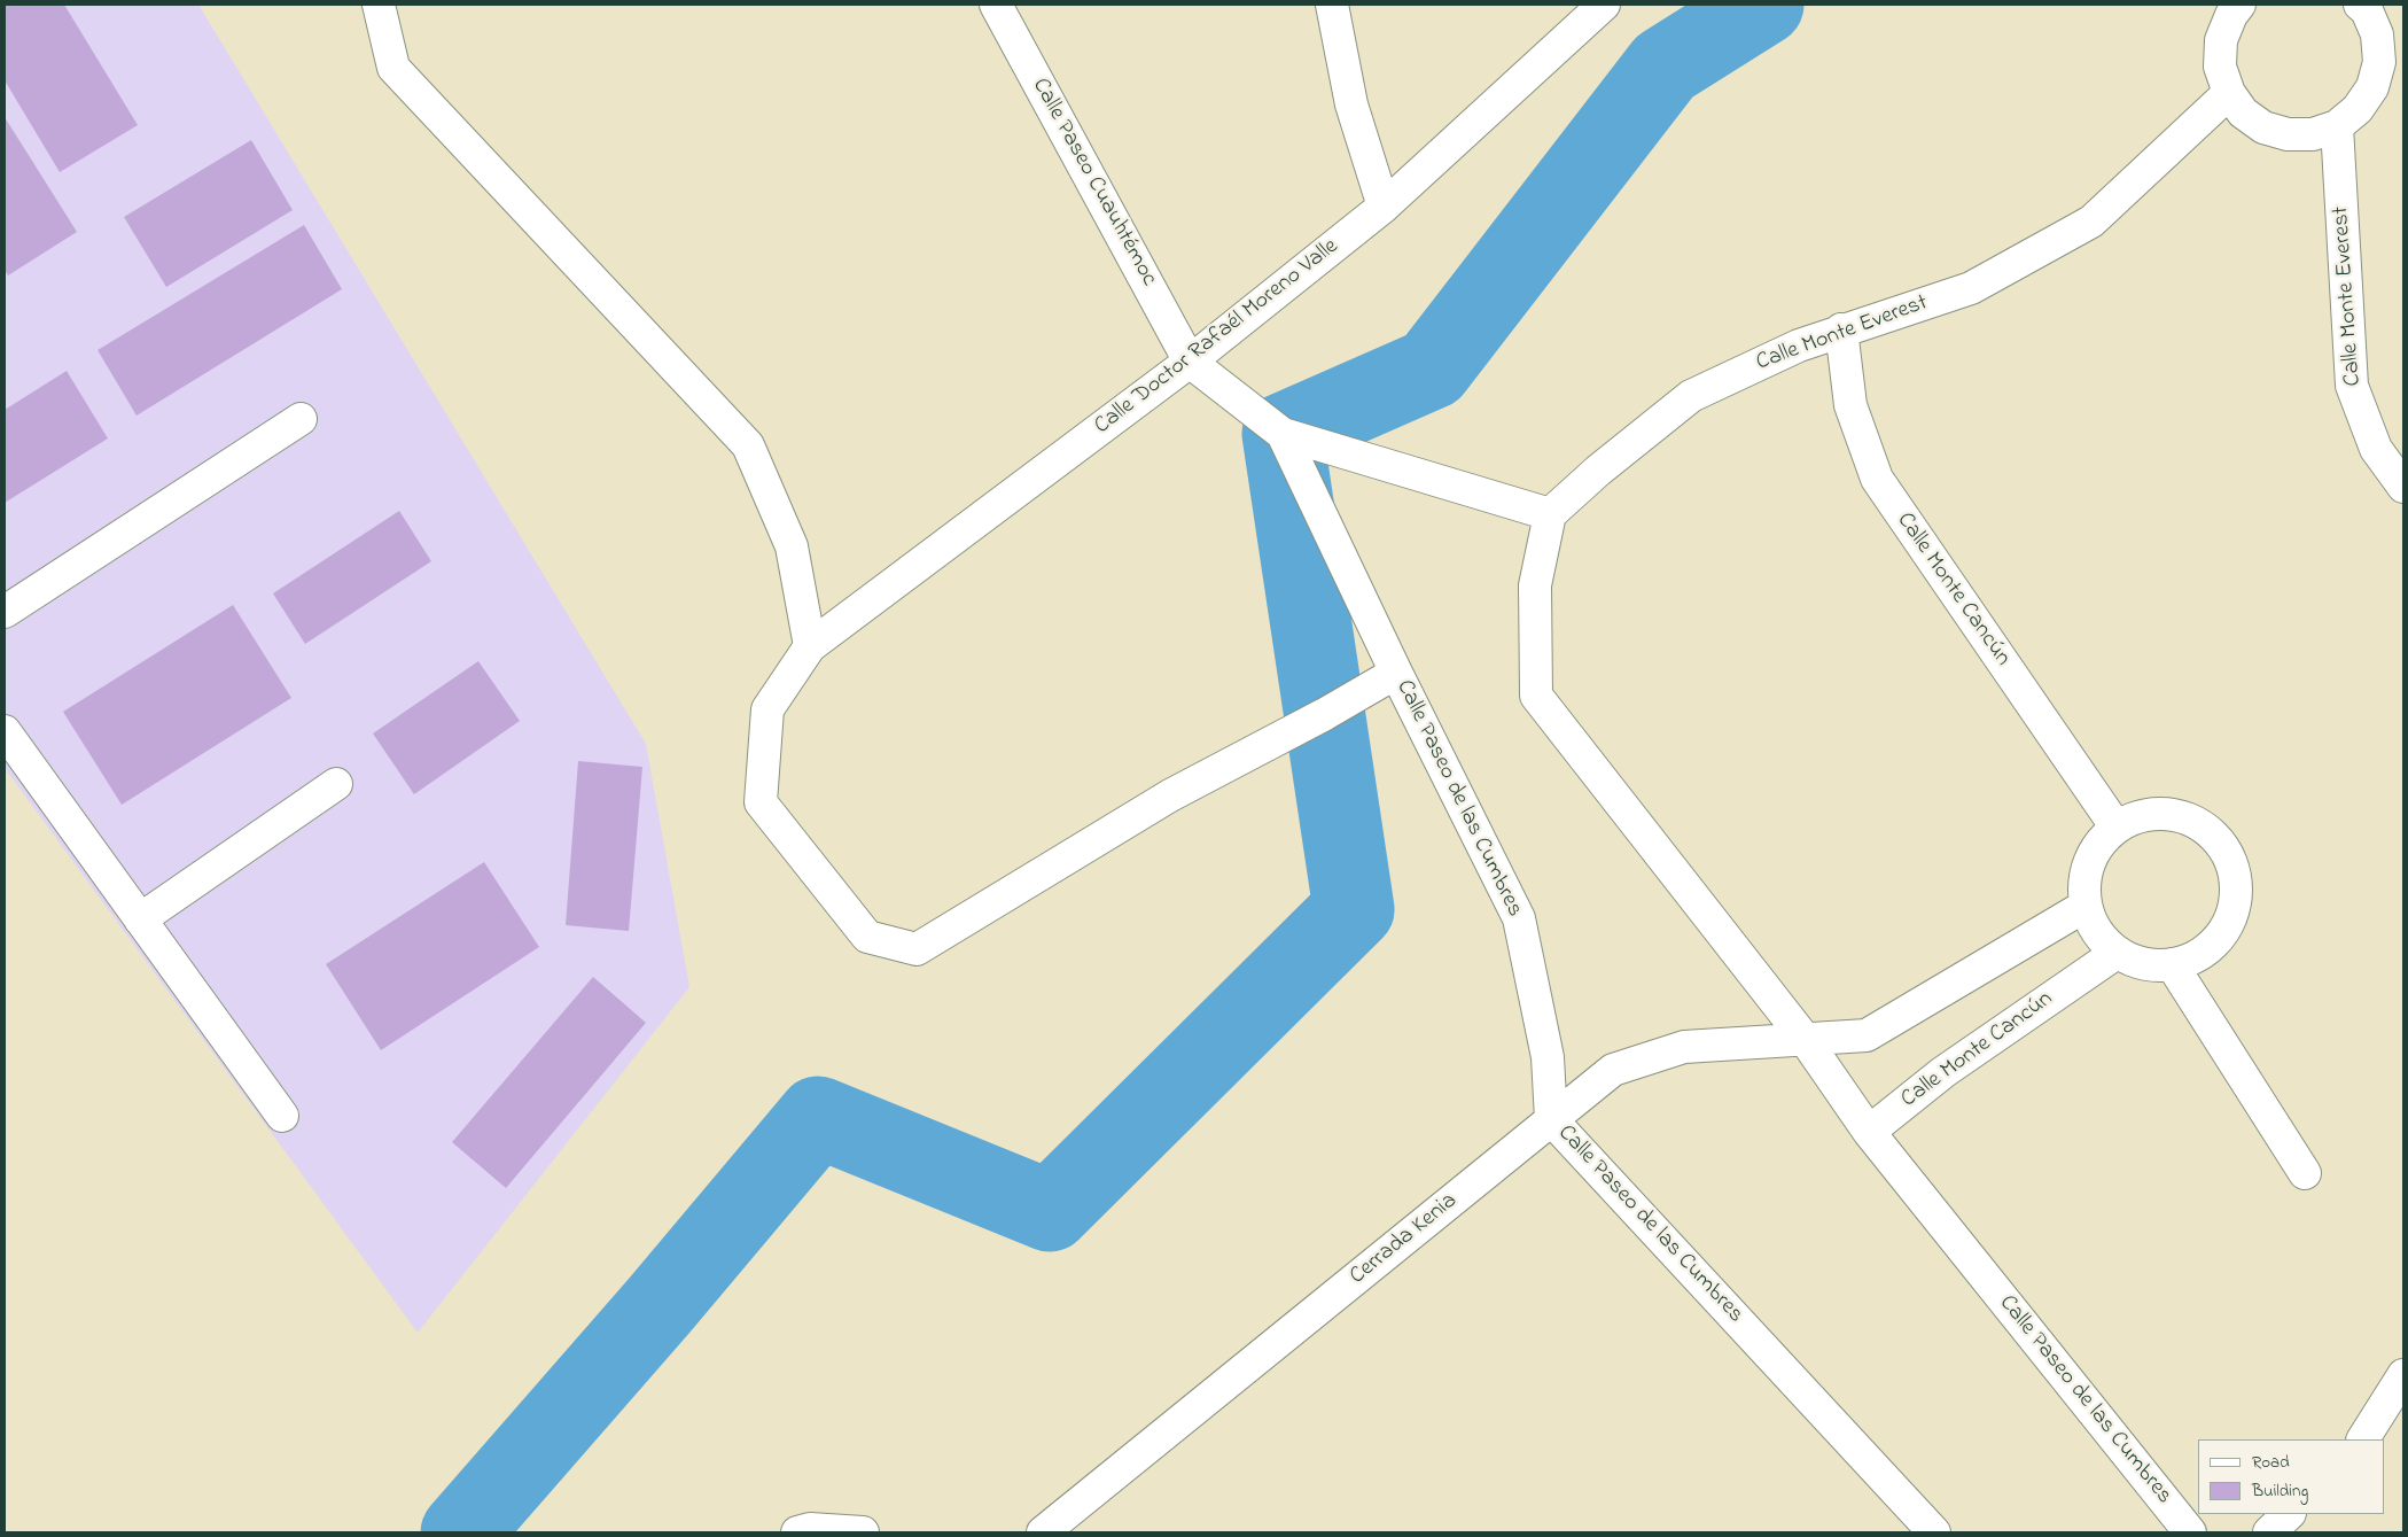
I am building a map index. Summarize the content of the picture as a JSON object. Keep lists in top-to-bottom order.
{
  "streets": {
    "street": [
      "Calle Paseo Cuauhtémoc",
      "Calle Monte Everest",
      "Calle Doctor Rafaél Moreno Valle",
      "Calle Monte Cancún",
      "Calle Paseo de las Cumbres",
      "Cerrada Kenia"
    ]
  },
  "crossings": [
    ["Calle Paseo Cuauhtémoc", "Calle Doctor Rafaél Moreno Valle"],
    ["Calle Paseo Cuauhtémoc", "Calle Paseo de las Cumbres"],
    ["Calle Monte Everest", "Calle Monte Cancún"],
    ["Calle Monte Everest", "Calle Paseo de las Cumbres"],
    ["Calle Doctor Rafaél Moreno Valle", "Calle Paseo de las Cumbres"],
    ["Calle Monte Cancún", "Calle Paseo de las Cumbres"],
    ["Calle Paseo de las Cumbres", "Cerrada Kenia"]
  ],
  "legend": ["Road", "Building"]
}
